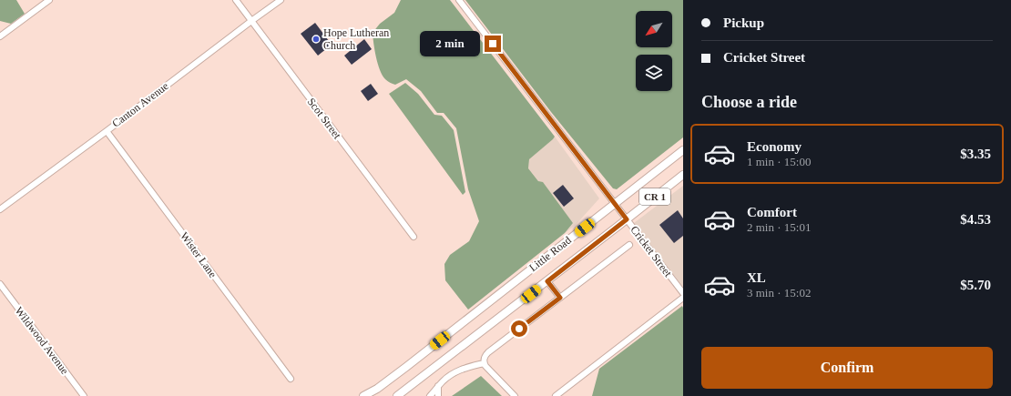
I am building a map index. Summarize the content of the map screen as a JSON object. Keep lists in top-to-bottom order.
{
  "streets": {
    "main road": ["CR 1", "Little Road"],
    "street": [
      "Canton Avenue",
      "Scot Street",
      "Cricket Street",
      "Wister Lane",
      "Wildwood Avenue"
    ]
  },
  "crossings": [
    ["Canton Avenue", "Scot Street"],
    ["Canton Avenue", "Wister Lane"],
    ["Cricket Street", "Little Road"]
  ],
  "places": ["Hope Lutheran Church"],
  "north": "bottom left",
  "page": {
    "banner": ["Pickup", "Cricket Street"],
    "bubble": "2 min",
    "heading": "Choose a ride",
    "list": [
      {
        "name": "Economy",
        "note": "1 min · 15:00",
        "value": "$3.35"
      },
      {
        "name": "Comfort",
        "note": "2 min · 15:01",
        "value": "$4.53"
      },
      {
        "name": "XL",
        "note": "3 min · 15:02",
        "value": "$5.70"
      }
    ],
    "buttons": "Confirm"
  }
}
